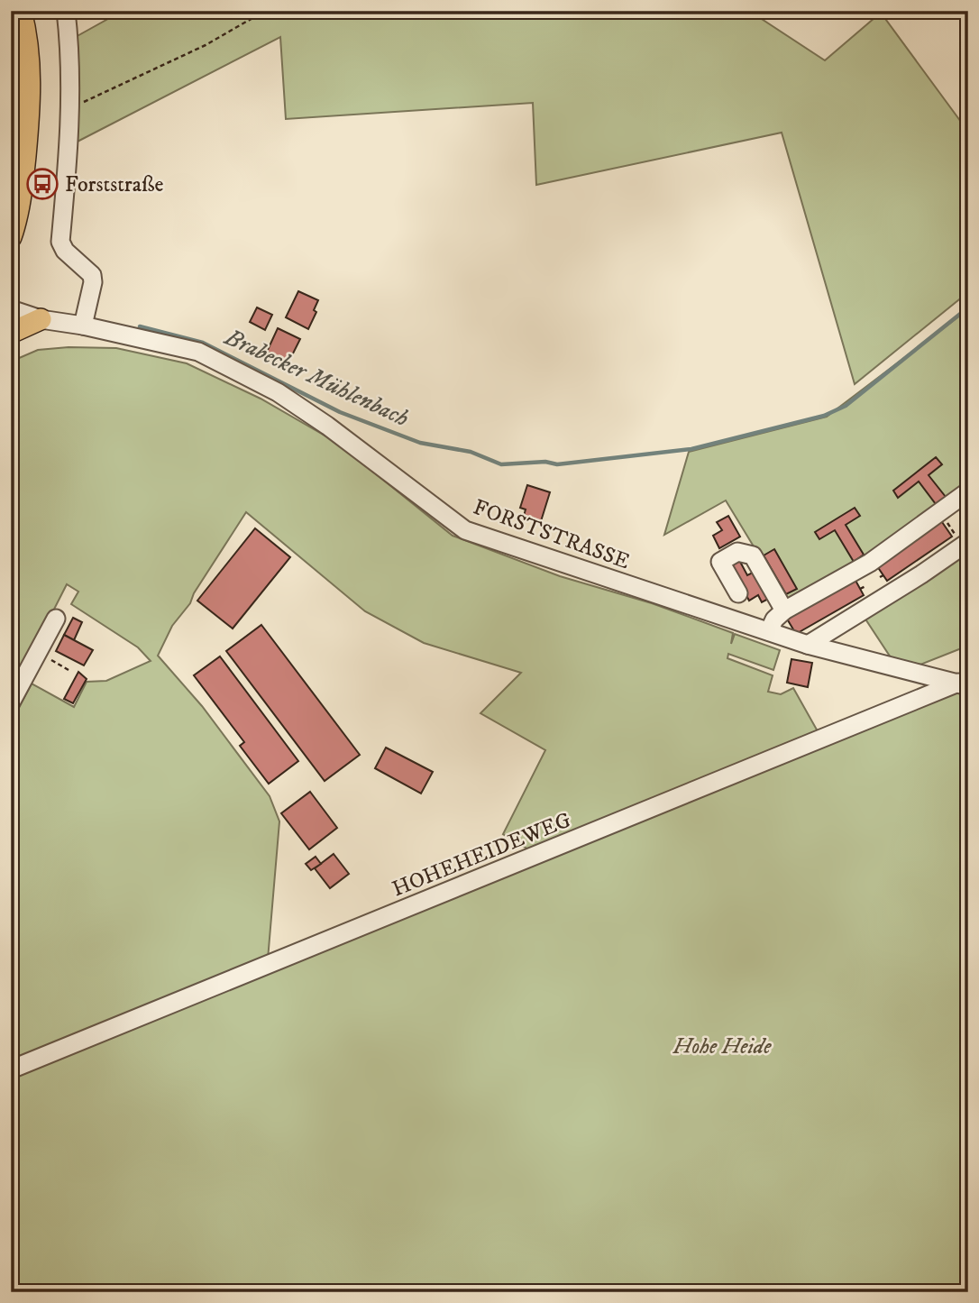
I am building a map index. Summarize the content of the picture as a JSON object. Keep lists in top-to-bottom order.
{
  "streets": {
    "street": ["FORSTSTRASSE", "HOHEHEIDEWEG"]
  },
  "crossings": [
    ["FORSTSTRASSE", "HOHEHEIDEWEG"]
  ],
  "water": ["Brabecker Mühlenbach"],
  "parks": ["Hohe Heide"],
  "places": {
    "bus stop": ["Forststraße"]
  }
}
